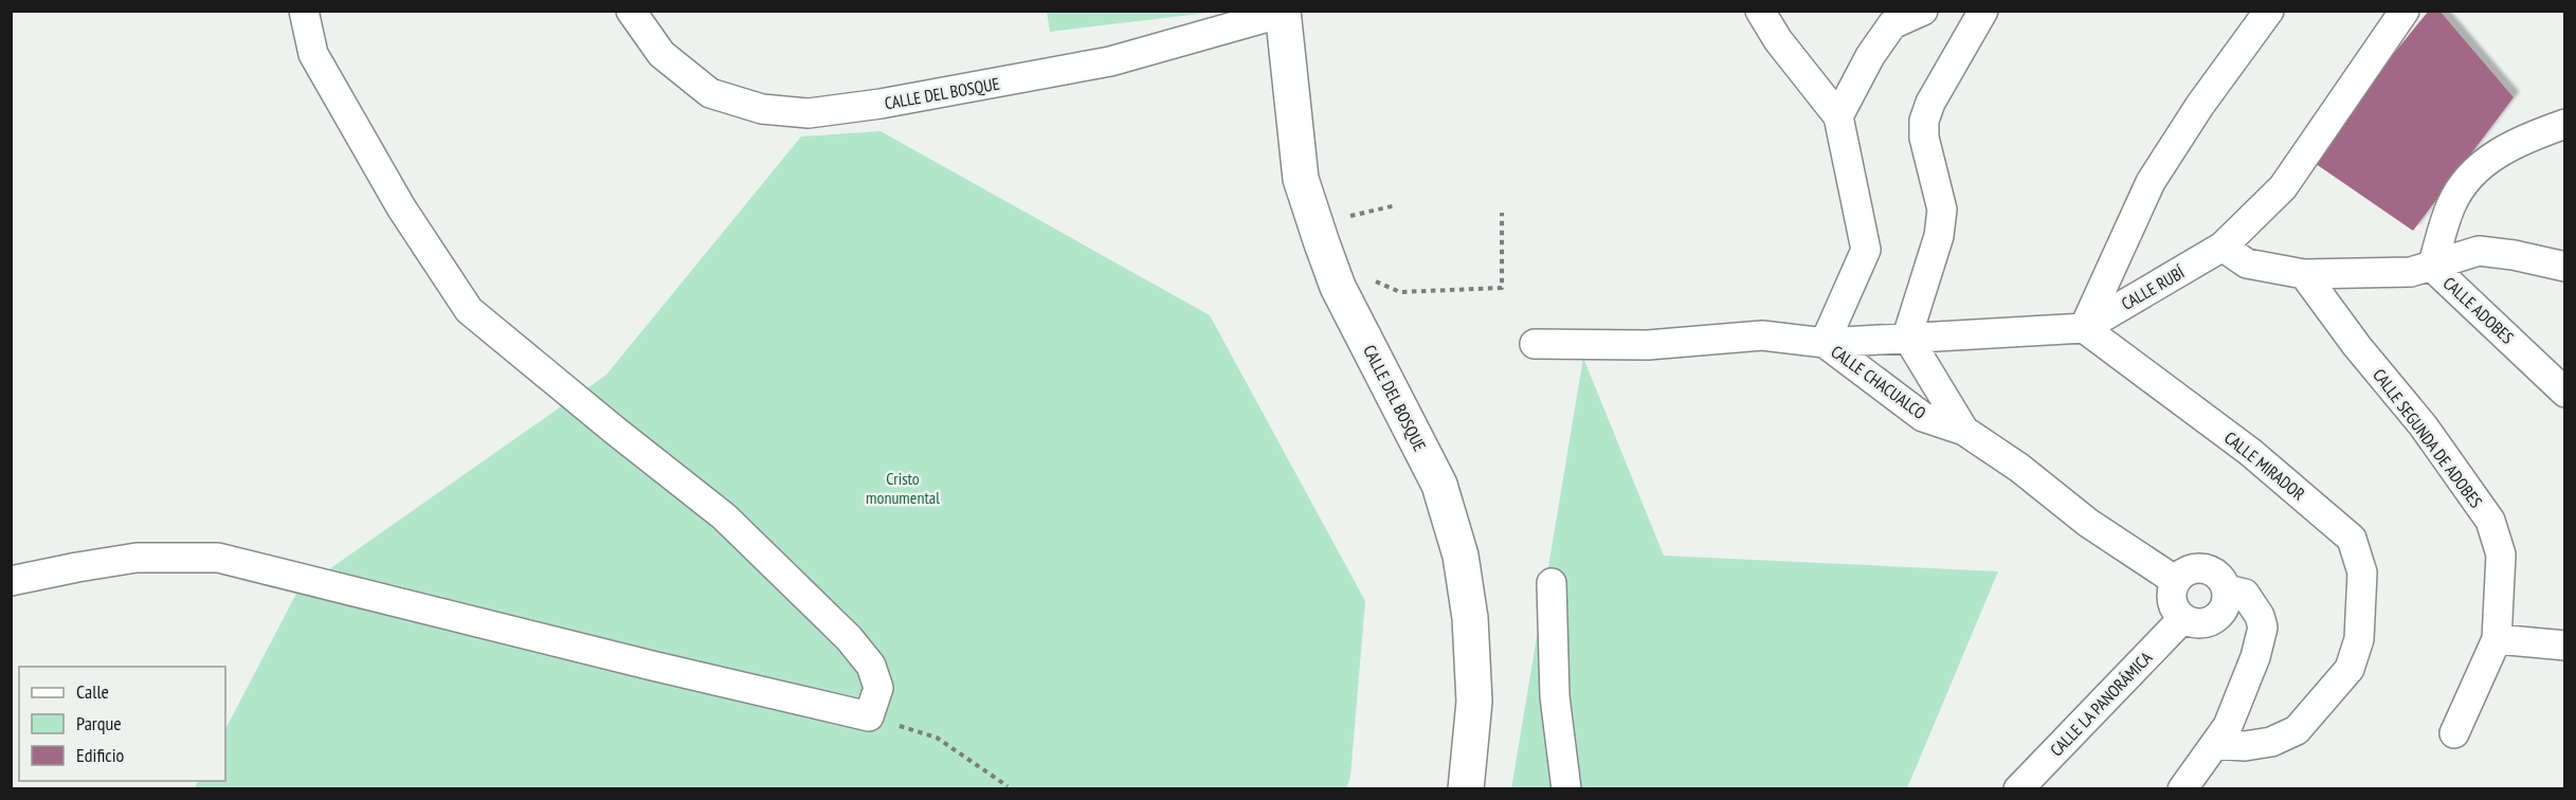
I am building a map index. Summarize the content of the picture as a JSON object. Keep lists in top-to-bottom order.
{
  "streets": {
    "street": [
      "CALLE DEL BOSQUE",
      "CALLE RUBÍ",
      "CALLE ADOBES",
      "CALLE CHACUALCO",
      "CALLE SEGUNDA DE ADOBES",
      "CALLE MIRADOR",
      "CALLE LA PANORÁMICA"
    ]
  },
  "crossings": [
    ["CALLE RUBÍ", "CALLE MIRADOR"],
    ["CALLE CHACUALCO", "CALLE LA PANORÁMICA"]
  ],
  "parks": ["Cristo monumental"],
  "legend": ["Calle", "Parque", "Edificio"]
}
